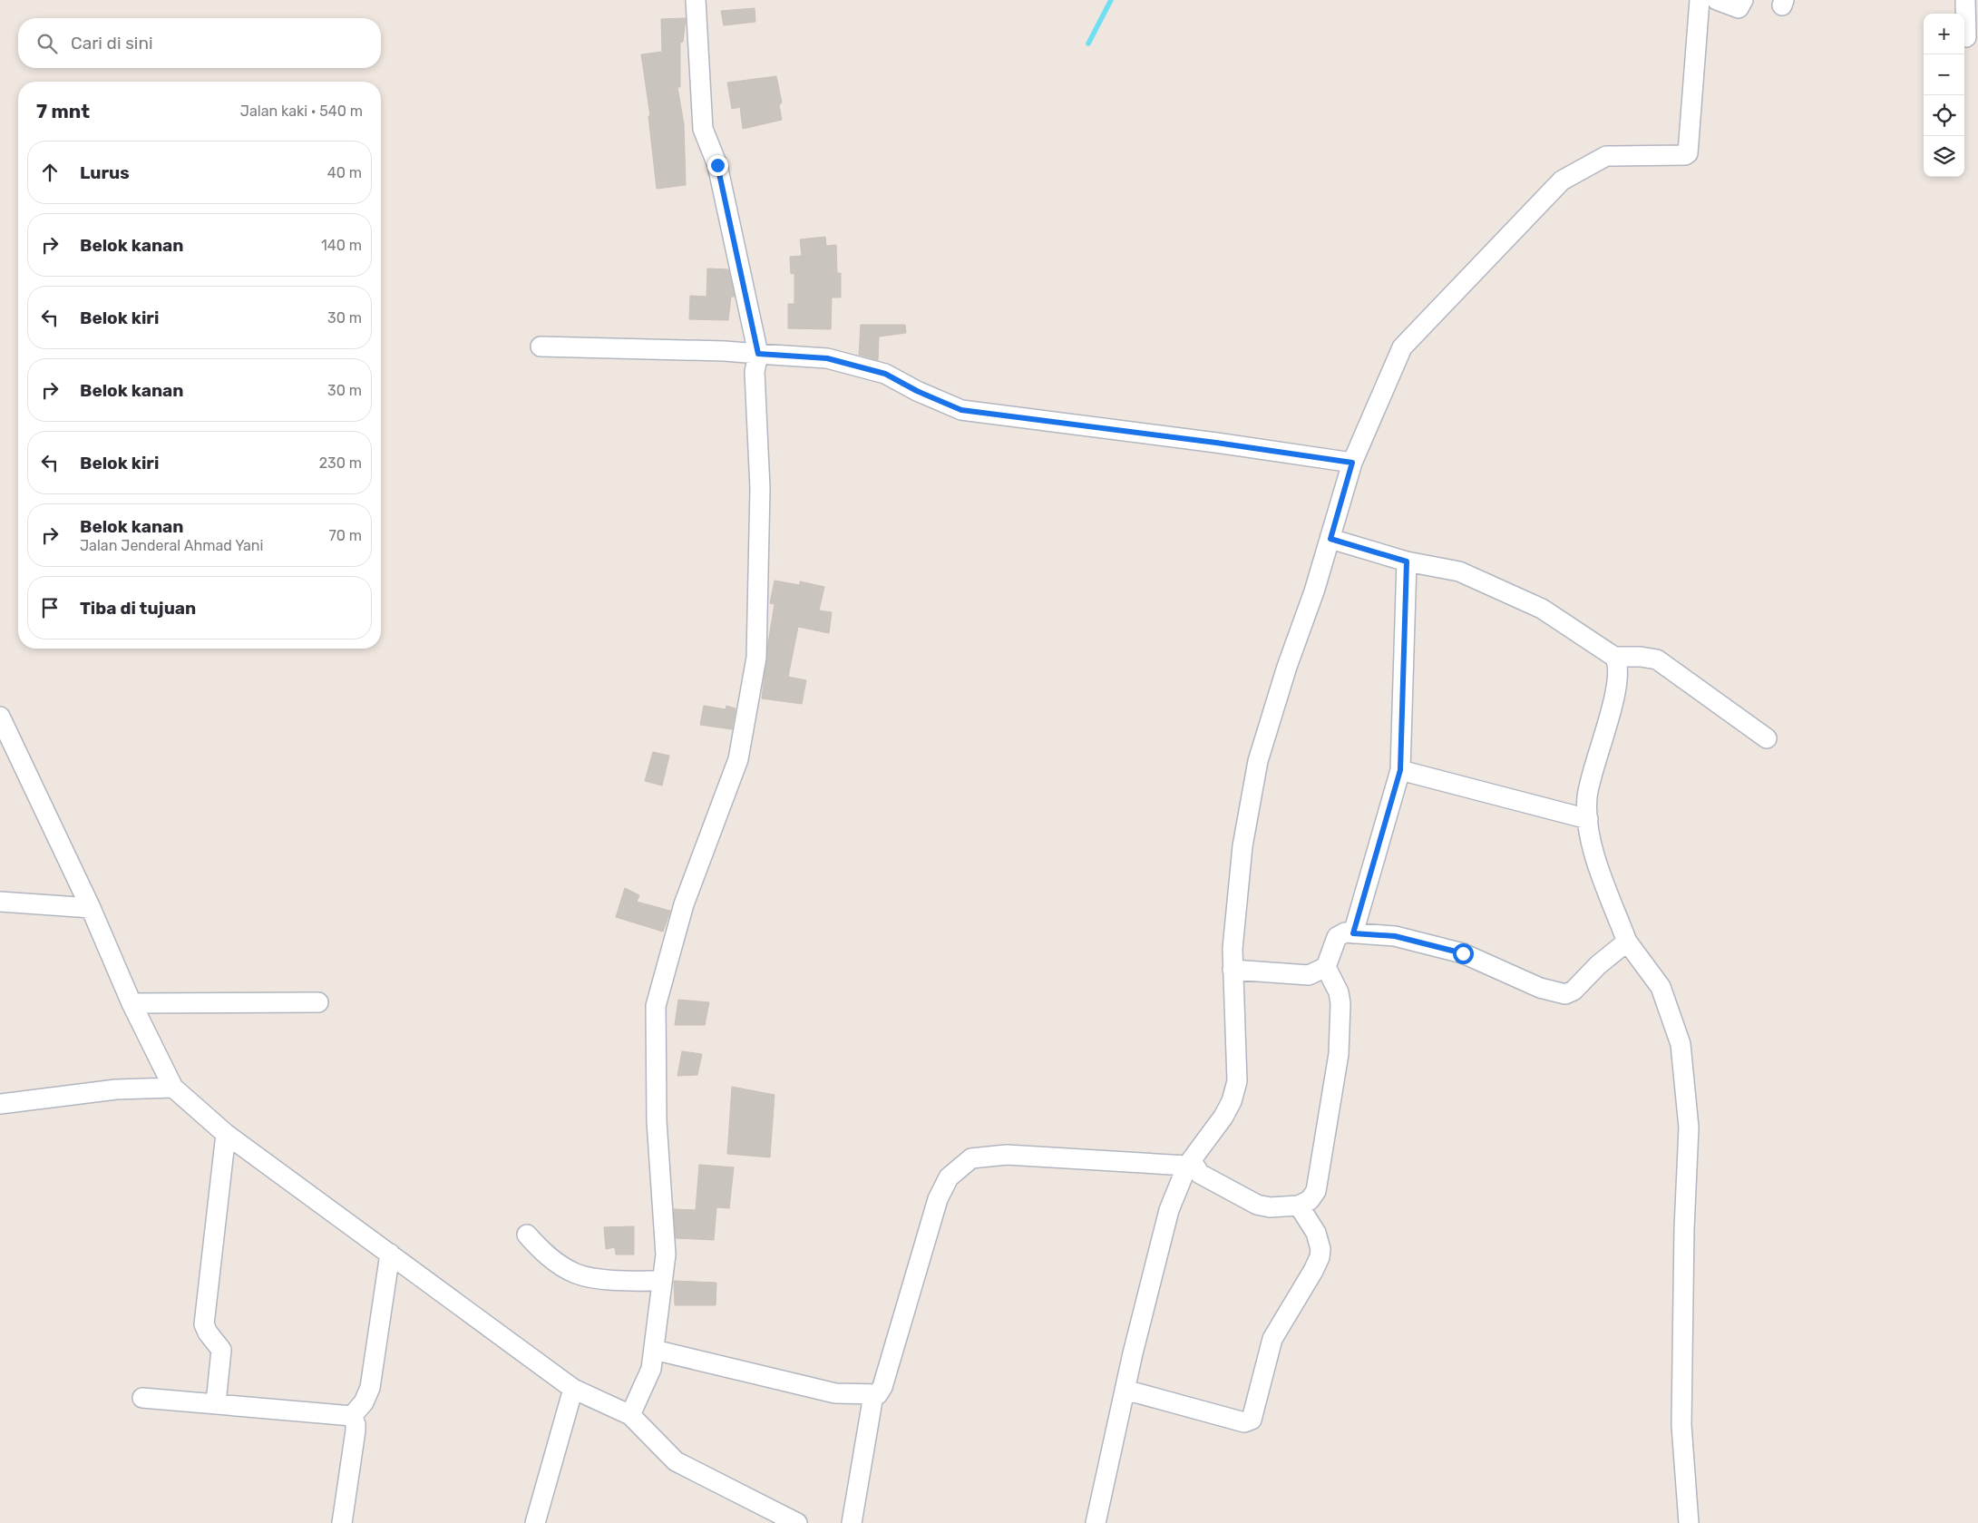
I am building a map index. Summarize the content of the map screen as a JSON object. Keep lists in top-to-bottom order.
{
  "page": {
    "map_buttons": ["+", "−"],
    "search": "Cari di sini",
    "heading": ["7 mnt", "Jalan kaki · 540 m"],
    "list": [
      ["Lurus", "40 m"],
      ["Belok kanan", "140 m"],
      ["Belok kiri", "30 m"],
      ["Belok kanan", "30 m"],
      ["Belok kiri", "230 m"],
      ["Belok kanan", "Jalan Jenderal Ahmad Yani", "70 m"],
      "Tiba di tujuan"
    ]
  }
}
